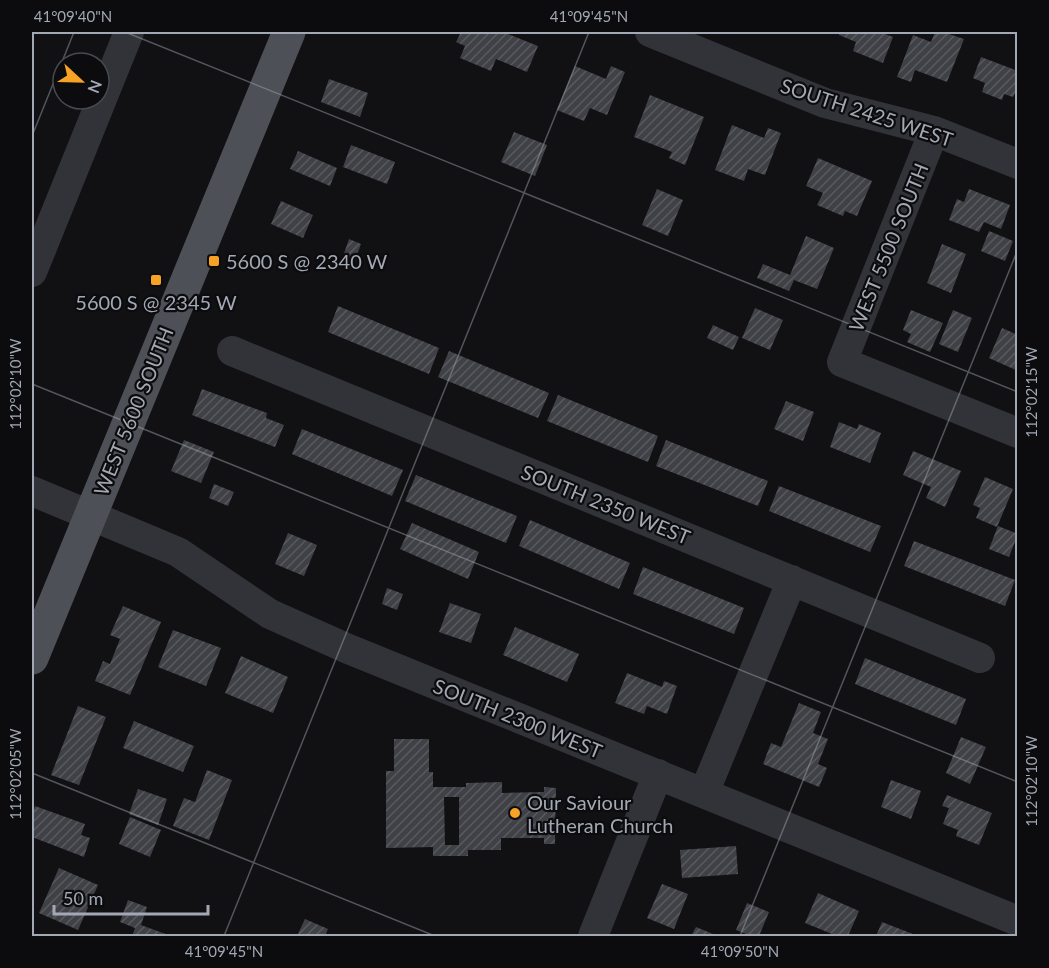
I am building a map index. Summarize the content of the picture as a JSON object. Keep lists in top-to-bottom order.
{
  "streets": {
    "main road": ["WEST 5600 SOUTH"],
    "street": [
      "SOUTH 2425 WEST",
      "WEST 5500 SOUTH",
      "SOUTH 2350 WEST",
      "SOUTH 2300 WEST"
    ]
  },
  "crossings": [
    ["SOUTH 2425 WEST", "WEST 5500 SOUTH"],
    ["WEST 5600 SOUTH", "SOUTH 2300 WEST"]
  ],
  "places": {
    "transit": ["5600 S @ 2340 W", "5600 S @ 2345 W"],
    "other": ["Our Saviour Lutheran Church"]
  },
  "scale_bar": "50 m",
  "north": "right",
  "coordinates": [
    "41°09'40\"N",
    "41°09'45\"N",
    "112°02'10\"W",
    "112°02'15\"W",
    "112°02'05\"W",
    "41°09'50\"N"
  ]
}
